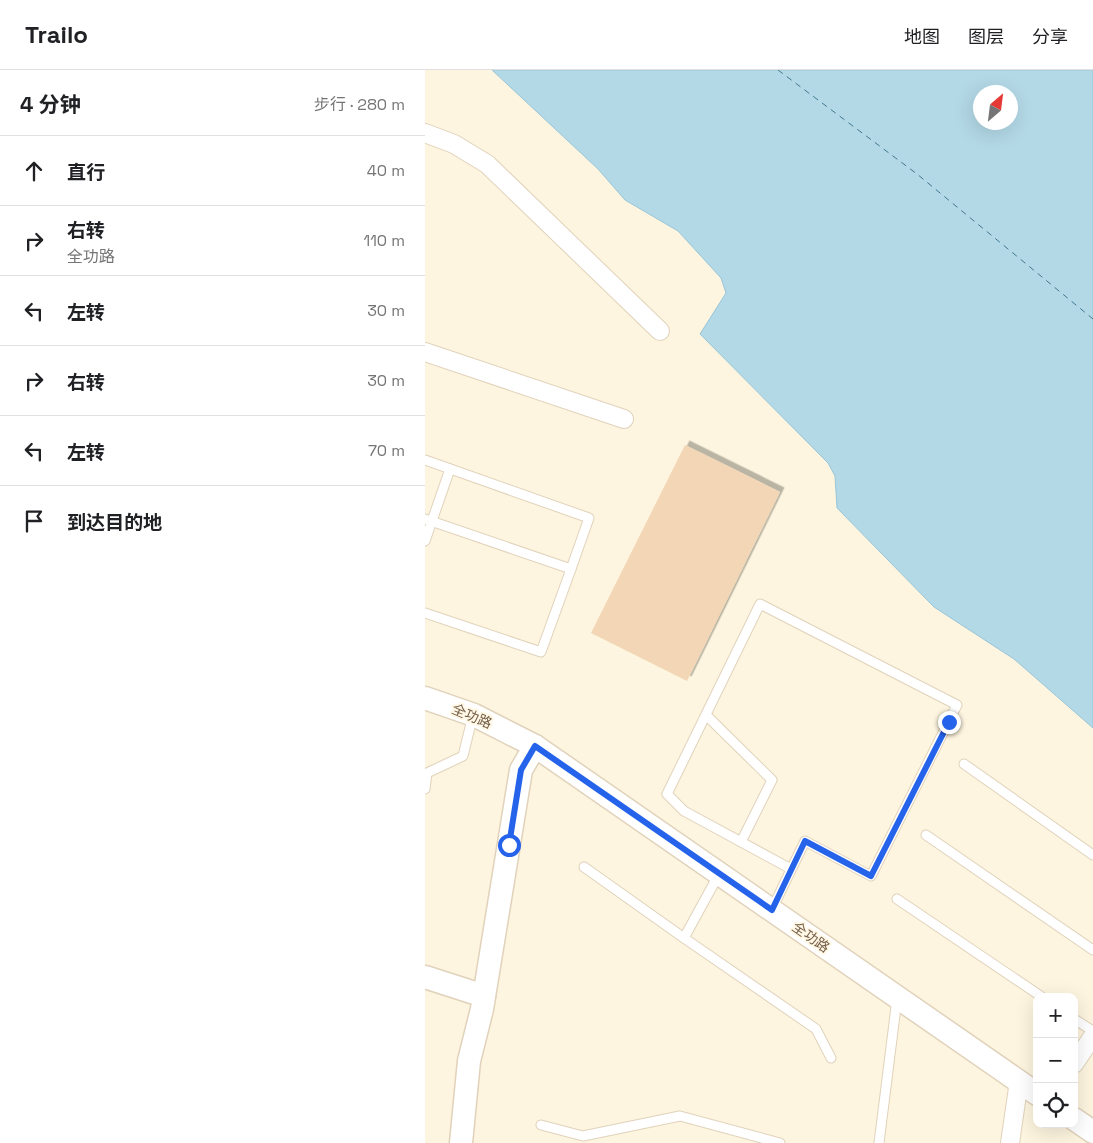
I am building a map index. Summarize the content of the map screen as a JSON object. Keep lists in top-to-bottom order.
{
  "streets": {
    "street": ["全功路"]
  },
  "north": "top right",
  "page": {
    "header": "Trailo",
    "nav": ["地图", "图层", "分享"],
    "heading": ["4 分钟", "步行 · 280 m"],
    "list": [
      ["直行", "40 m"],
      ["右转", "全功路", "110 m"],
      ["左转", "30 m"],
      ["右转", "30 m"],
      ["左转", "70 m"],
      "到达目的地"
    ],
    "map_buttons": ["+", "−"]
  }
}
